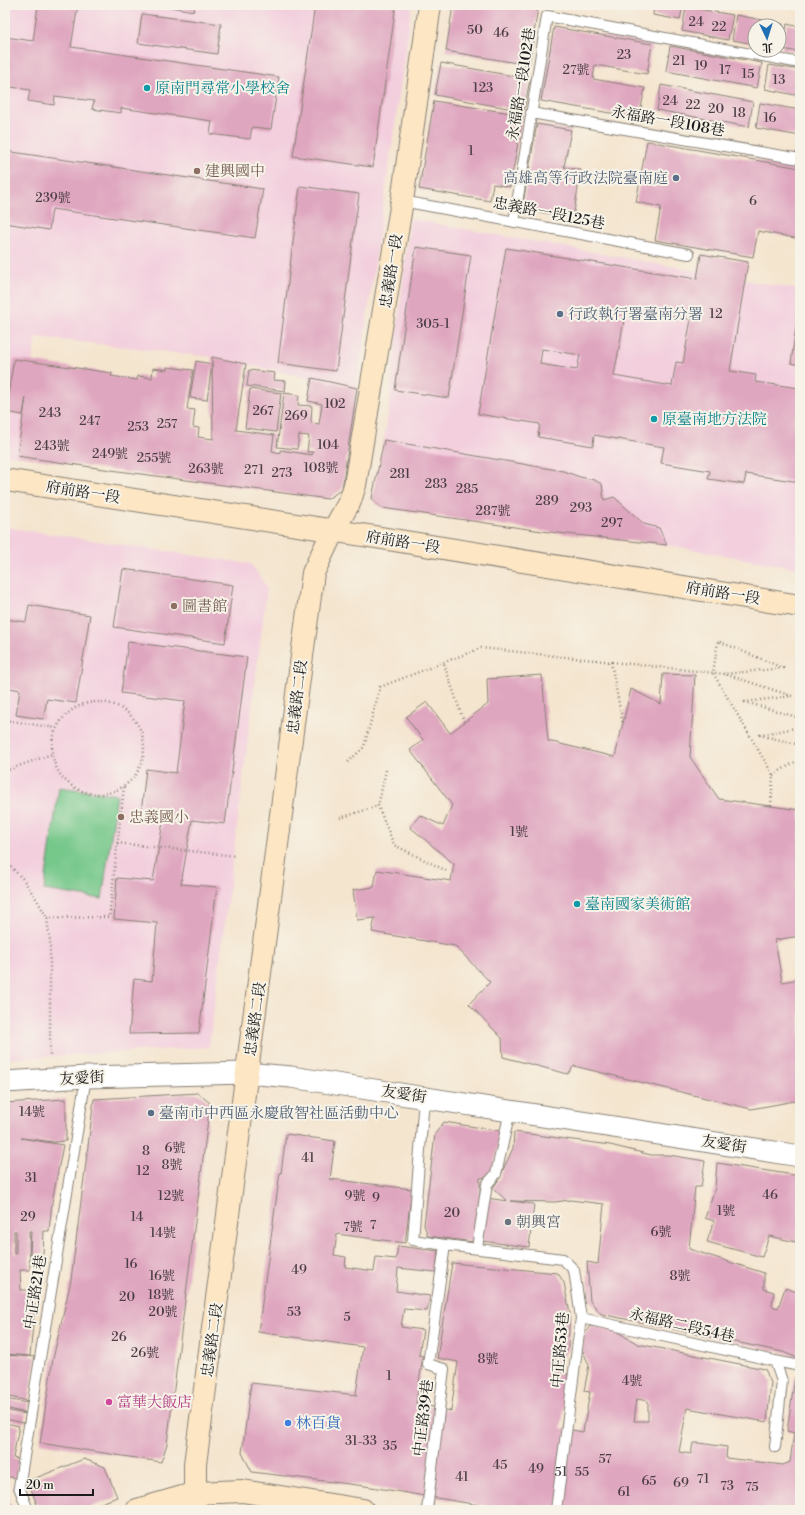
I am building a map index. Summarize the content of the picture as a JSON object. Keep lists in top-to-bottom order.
{
  "streets": {
    "street": [
      "忠義路一段",
      "府前路一段",
      "忠義路二段",
      "友愛街"
    ],
    "lane": [
      "永福路一段102巷",
      "永福路一段108巷",
      "忠義路一段125巷",
      "中正路21巷",
      "永福路二段54巷",
      "中正路53巷",
      "中正路39巷"
    ]
  },
  "crossings": [
    ["永福路一段102巷", "永福路一段108巷"],
    ["永福路一段102巷", "忠義路一段125巷"],
    ["忠義路一段125巷", "忠義路一段"],
    ["忠義路一段", "府前路一段"],
    ["忠義路一段", "忠義路二段"],
    ["府前路一段", "忠義路二段"],
    ["忠義路二段", "友愛街"],
    ["友愛街", "中正路21巷"],
    ["永福路二段54巷", "中正路53巷"]
  ],
  "places": [
    "原南門尋常小學校舍",
    "建興國中",
    "高雄高等行政法院臺南庭",
    "行政執行署臺南分署",
    "原臺南地方法院",
    "圖書館",
    "忠義國小",
    "臺南國家美術館",
    "臺南市中西區永慶啟智社區活動中心",
    "朝興宮",
    "富華大飯店",
    "林百貨"
  ],
  "house_numbers": [
    "24",
    "22",
    "50",
    "46",
    "23",
    "21",
    "19",
    "27號",
    "17",
    "15",
    "13",
    "123",
    "24",
    "22",
    "20",
    "18",
    "16",
    "1",
    "239號",
    "6",
    "12",
    "305-1",
    "102",
    "267",
    "243",
    "269",
    "247",
    "257",
    "253",
    "104",
    "243號",
    "249號",
    "255號",
    "108號",
    "263號",
    "271",
    "273",
    "281",
    "283",
    "285",
    "289",
    "293",
    "287號",
    "297",
    "1號",
    "14號",
    "6號",
    "8",
    "41",
    "8號",
    "12",
    "31",
    "46",
    "12號",
    "9號",
    "9",
    "1號",
    "20",
    "29",
    "14",
    "7",
    "7號",
    "6號",
    "14號",
    "16",
    "49",
    "16號",
    "8號",
    "18號",
    "20",
    "20號",
    "53",
    "5",
    "26",
    "26號",
    "8號",
    "1",
    "4號",
    "31-33",
    "35",
    "57",
    "45",
    "49",
    "51",
    "55",
    "41",
    "71",
    "65",
    "69",
    "73",
    "75",
    "61"
  ],
  "scale_bar": "20 m",
  "north": "bottom"
}
